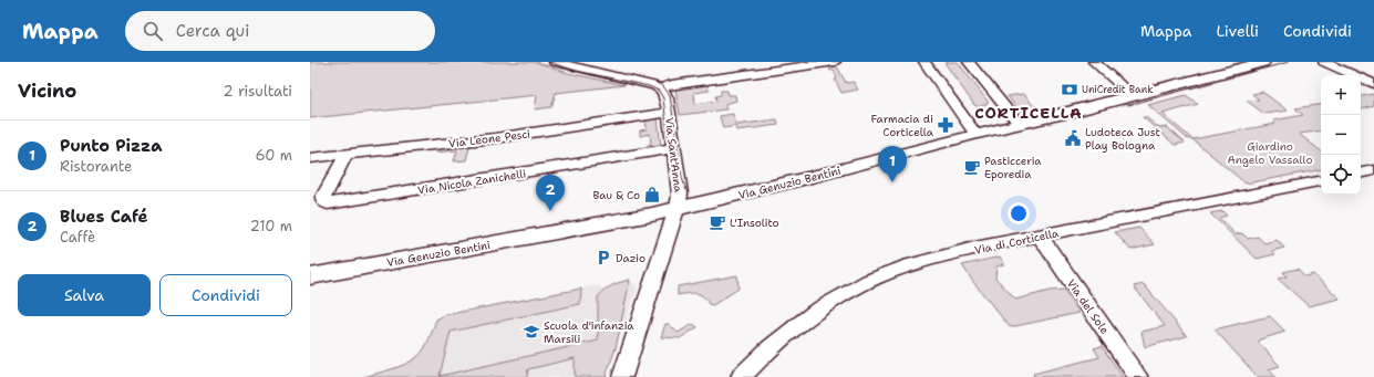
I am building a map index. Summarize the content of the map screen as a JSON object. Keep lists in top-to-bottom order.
{
  "streets": {
    "street": [
      "Via Leone Pesci",
      "Via Sant'Anna",
      "Via Nicola Zanichelli",
      "Via Genuzio Bentini",
      "Via di Corticella",
      "Via del Sole"
    ]
  },
  "crossings": [
    ["Via Leone Pesci", "Via Sant'Anna"],
    ["Via Leone Pesci", "Via Nicola Zanichelli"],
    ["Via Sant'Anna", "Via Nicola Zanichelli"],
    ["Via Sant'Anna", "Via Genuzio Bentini"],
    ["Via di Corticella", "Via del Sole"]
  ],
  "districts": ["CORTICELLA"],
  "parks": ["Giardino Angelo Vassallo"],
  "places": {
    "bank": ["UniCredit Bank"],
    "pharmacy": ["Farmacia di Corticella"],
    "public building": ["Ludoteca Just Play Bologna"],
    "cafe": ["Pasticceria Eporedia", "L'Insolito"],
    "shop": ["Bau & Co"],
    "parking": ["Dazio"],
    "school or university": ["Scuola d'infanzia Marsili"]
  },
  "page": {
    "header": "Mappa",
    "search": "Cerca qui",
    "nav": ["Mappa", "Livelli", "Condividi"],
    "heading": ["Vicino", "2 risultati"],
    "map_buttons": ["+", "−"],
    "list": [
      {
        "mark": "1",
        "name": "Punto Pizza",
        "note": "Ristorante",
        "value": "60 m"
      },
      {
        "mark": "2",
        "name": "Blues Café",
        "note": "Caffè",
        "value": "210 m"
      }
    ],
    "pins": ["1", "2"],
    "buttons": ["Salva", "Condividi"]
  }
}
